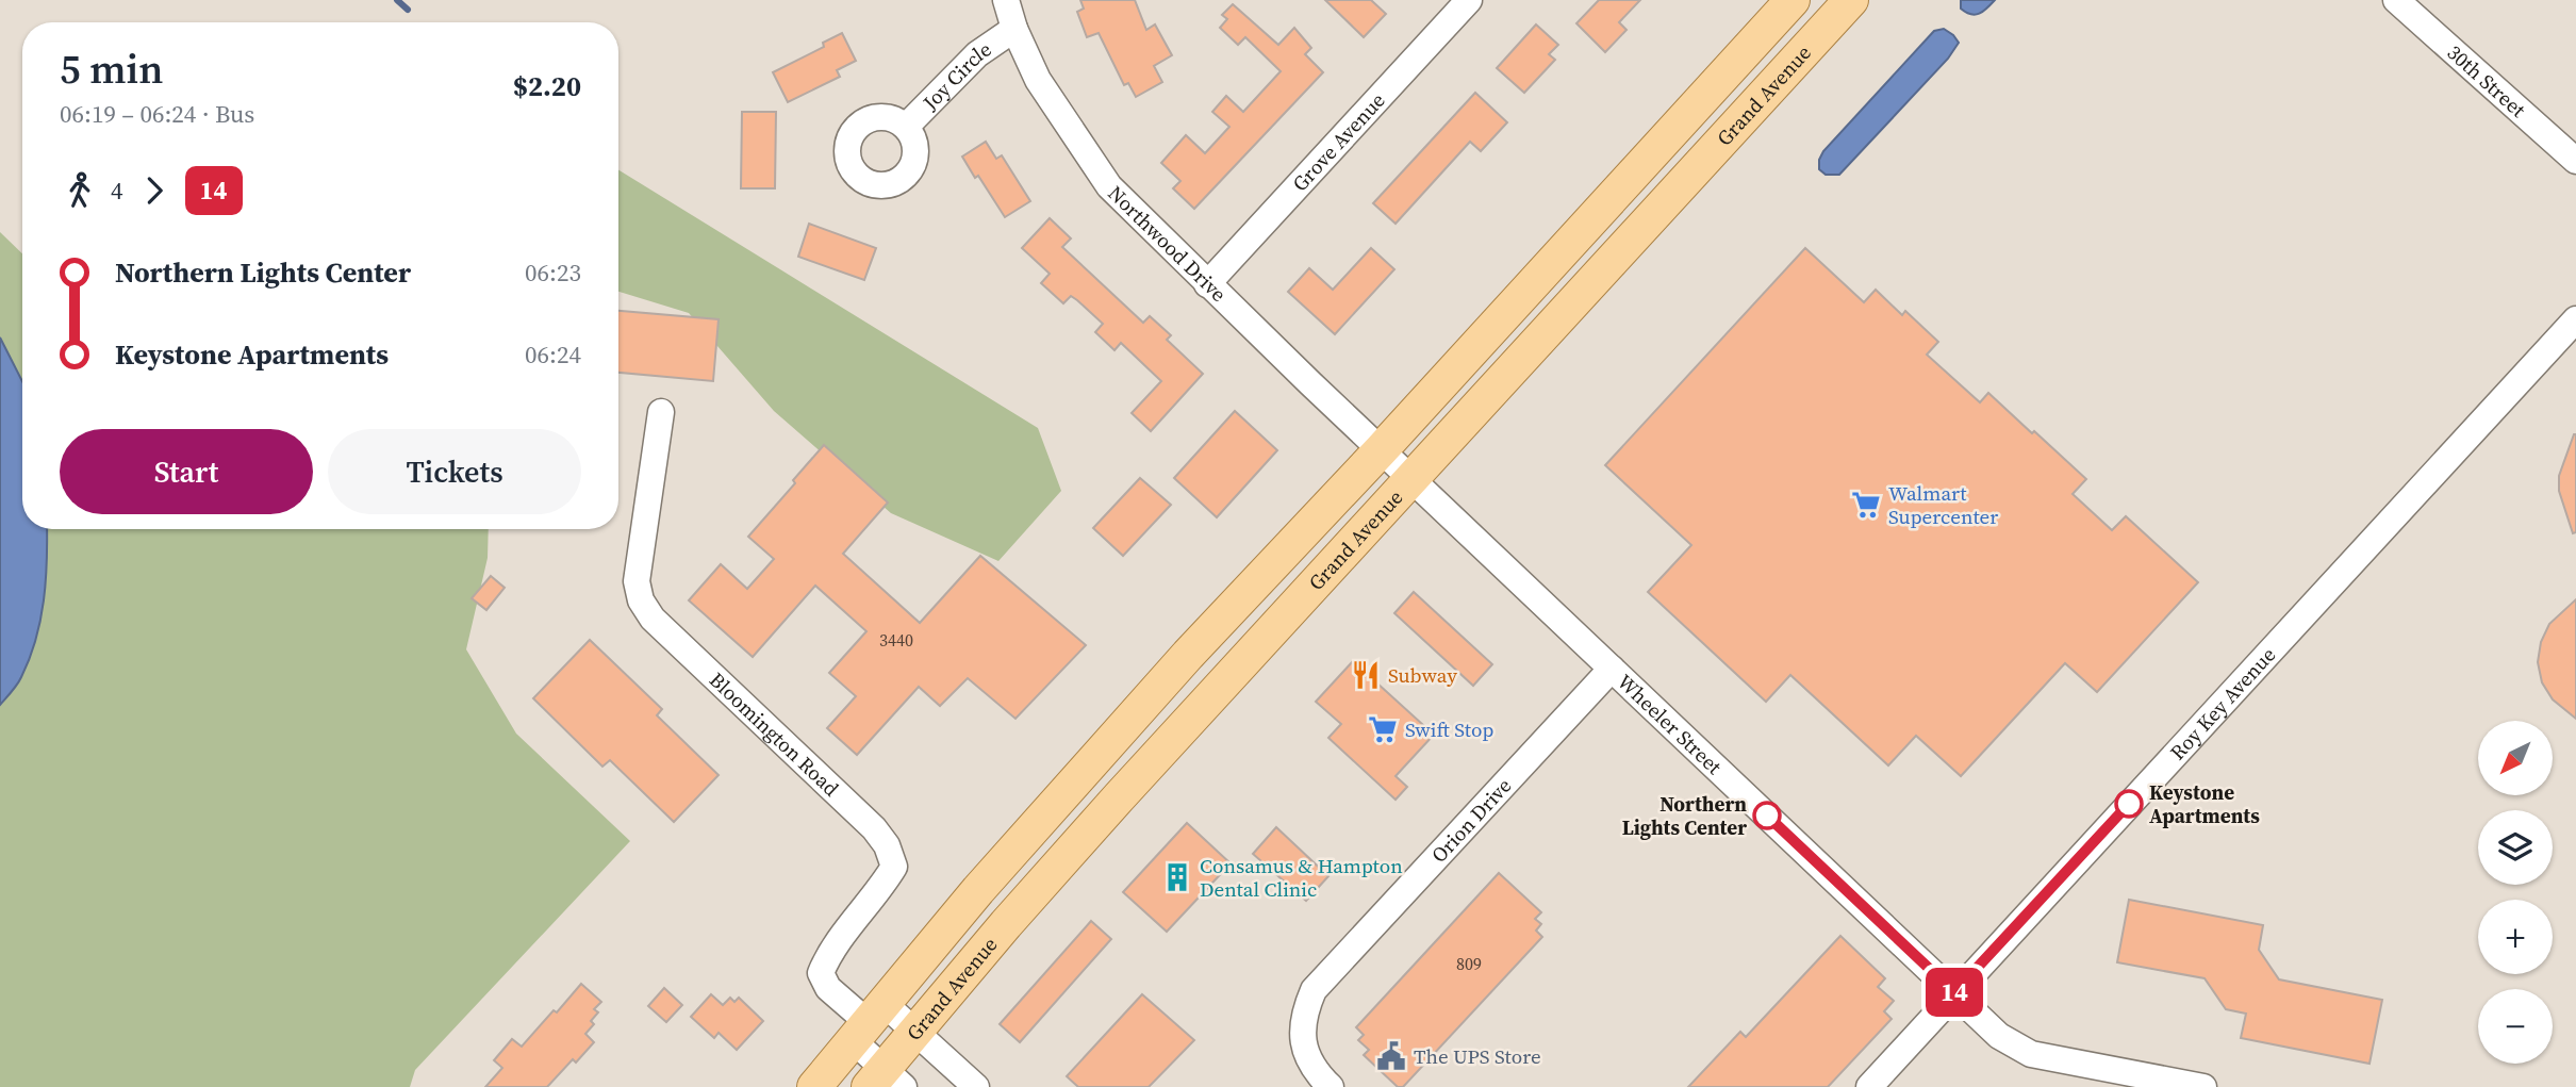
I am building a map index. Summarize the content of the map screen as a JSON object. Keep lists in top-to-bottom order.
{
  "streets": {
    "main road": ["Grand Avenue"],
    "street": [
      "Joy Circle",
      "30th Street",
      "Grove Avenue",
      "Northwood Drive",
      "Roy Key Avenue",
      "Wheeler Street",
      "Bloomington Road",
      "Orion Drive"
    ]
  },
  "crossings": [
    ["Joy Circle", "Northwood Drive"],
    ["Grand Avenue", "Northwood Drive"],
    ["Grand Avenue", "Wheeler Street"],
    ["Grand Avenue", "Bloomington Road"],
    ["Grove Avenue", "Northwood Drive"],
    ["Northwood Drive", "Wheeler Street"],
    ["Roy Key Avenue", "Wheeler Street"],
    ["Wheeler Street", "Orion Drive"]
  ],
  "places": {
    "supermarket": ["Walmart Supercenter", "Swift Stop"],
    "restaurant": ["Subway"],
    "other": ["Keystone Apartments", "Northern Lights Center"],
    "building": ["Consamus & Hampton Dental Clinic"],
    "public building": ["The UPS Store"]
  },
  "lines": ["bus line 14"],
  "house_numbers": ["3440", "809"],
  "north": "bottom left",
  "page": {
    "on_map": "14",
    "heading": ["5 min", "06:19 – 06:24 · Bus", "$2.20"],
    "legs": ["4", "14"],
    "list": [
      {
        "name": "Northern Lights Center",
        "value": "06:23"
      },
      {
        "name": "Keystone Apartments",
        "value": "06:24"
      }
    ],
    "buttons": ["Start", "Tickets"],
    "map_buttons": ["+", "−"]
  }
}
